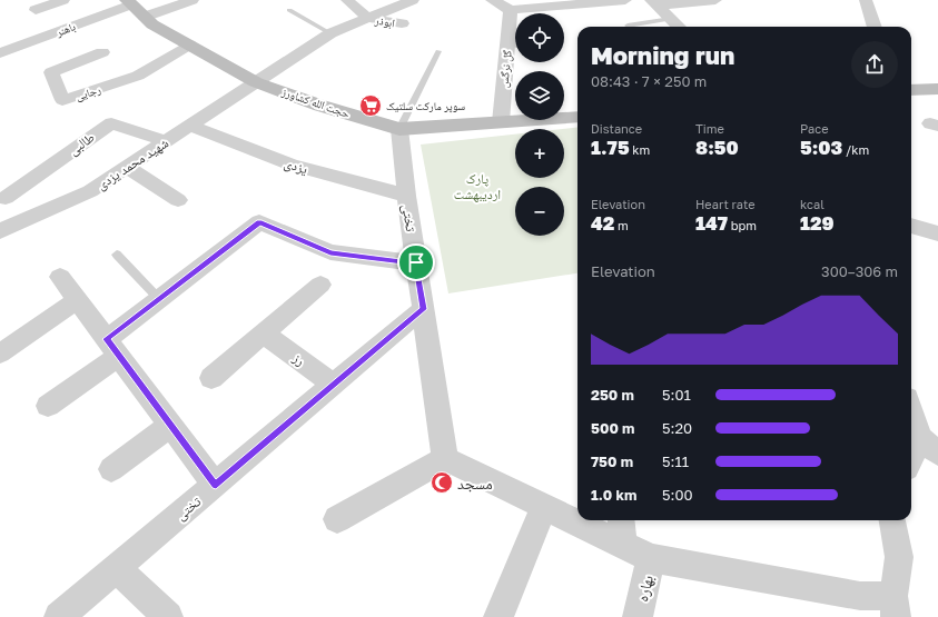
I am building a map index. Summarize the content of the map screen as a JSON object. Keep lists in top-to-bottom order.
{
  "streets": {
    "street": [
      "ابوذر",
      "باهنر",
      "گل نرگس",
      "رجایی",
      "حجت الله کشاورز",
      "طالبی",
      "شهید محمد یزدی",
      "یزدی",
      "تختی",
      "رز",
      "بهاره"
    ]
  },
  "crossings": [
    ["ابوذر", "شهید محمد یزدی"],
    ["باهنر", "حجت الله کشاورز"],
    ["گل نرگس", "حجت الله کشاورز"],
    ["رجایی", "حجت الله کشاورز"],
    ["حجت الله کشاورز", "شهید محمد یزدی"],
    ["حجت الله کشاورز", "تختی"],
    ["طالبی", "شهید محمد یزدی"],
    ["شهید محمد یزدی", "یزدی"],
    ["یزدی", "تختی"],
    ["تختی", "رز"]
  ],
  "parks": ["پارک اردیبهشت"],
  "places": {
    "supermarket": ["سوپر مارکت سلتیک"],
    "mosque": ["مسجد"]
  },
  "page": {
    "map_buttons": ["+", "−"],
    "heading": ["Morning run", "08:43 · 7 × 250 m"],
    "stats": [
      ["Distance", "1.75 km"],
      ["Time", "8:50"],
      ["Pace", "5:03 /km"],
      ["Elevation", "42 m"],
      ["Heart rate", "147 bpm"],
      ["kcal", "129"]
    ],
    "chart": ["Elevation", "300–306 m"],
    "list": [
      {
        "name": "250 m",
        "note": "5:01"
      },
      {
        "name": "500 m",
        "note": "5:20"
      },
      {
        "name": "750 m",
        "note": "5:11"
      },
      {
        "name": "1.0 km",
        "note": "5:00"
      }
    ]
  }
}
